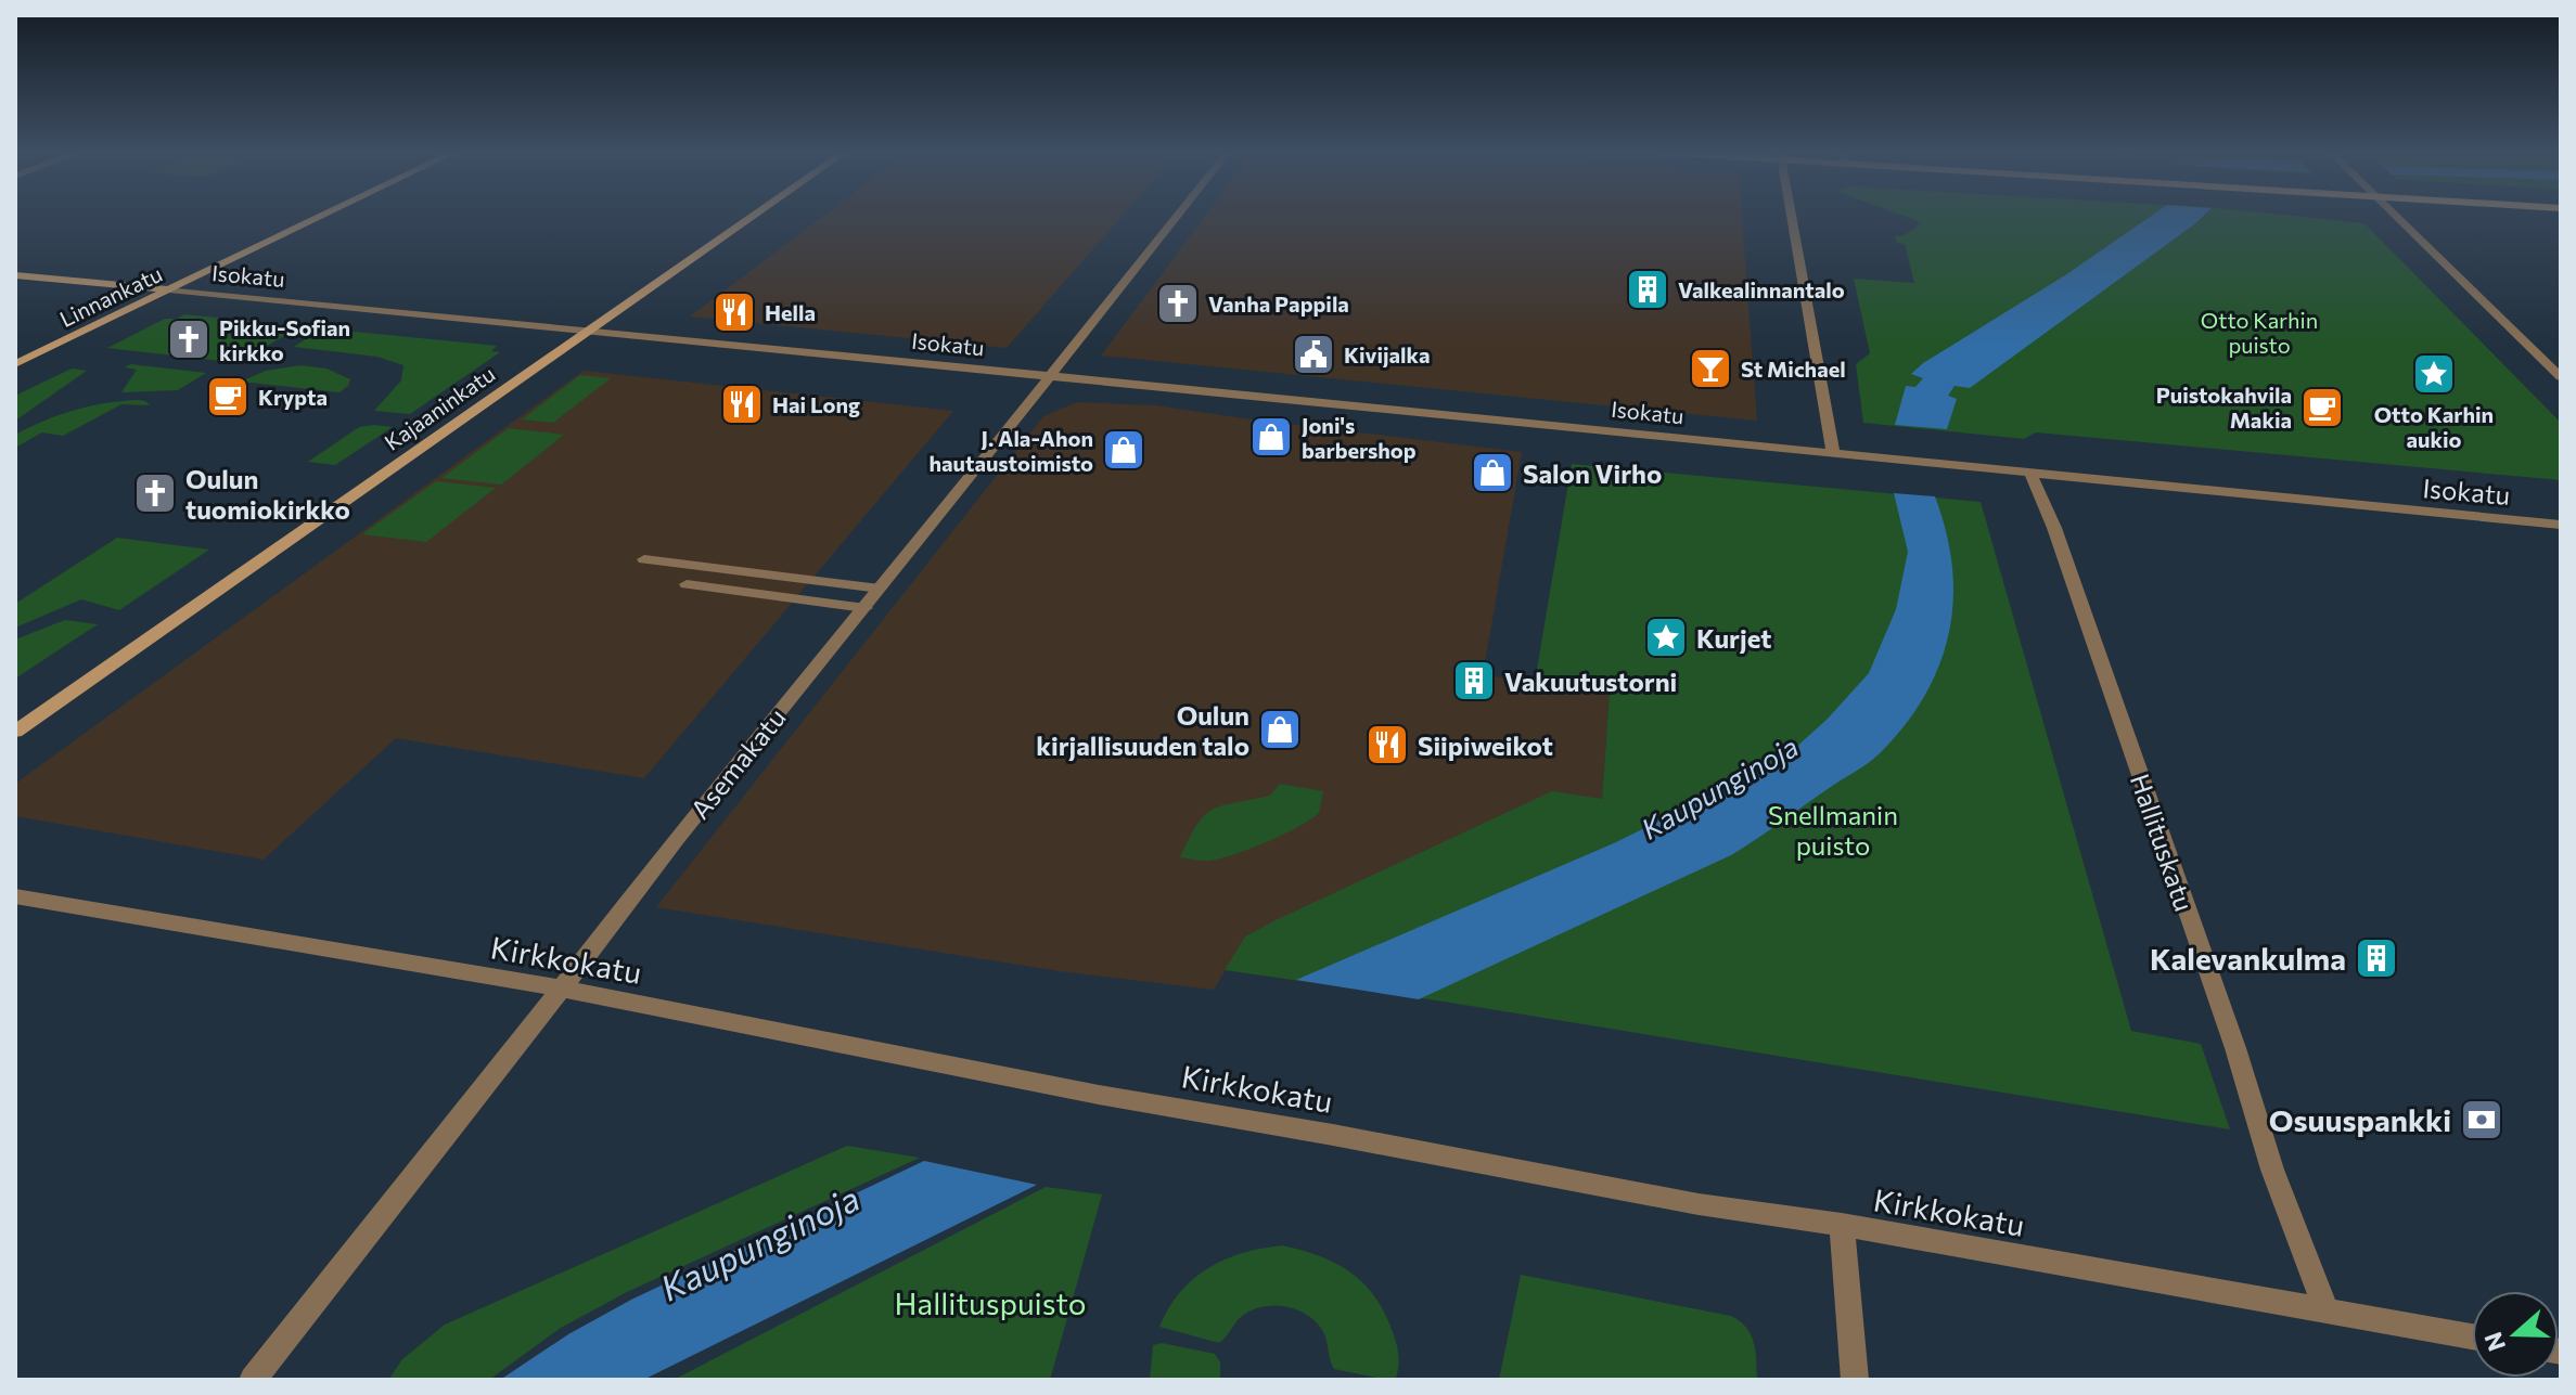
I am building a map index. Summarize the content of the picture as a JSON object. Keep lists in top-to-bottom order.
{
  "streets": {
    "main road": ["Isokatu", "Linnankatu", "Kajaaninkatu"],
    "street": ["Asemakatu", "Hallituskatu", "Kirkkokatu"]
  },
  "crossings": [
    ["Isokatu", "Linnankatu"],
    ["Isokatu", "Kajaaninkatu"],
    ["Isokatu", "Asemakatu"],
    ["Isokatu", "Hallituskatu"],
    ["Asemakatu", "Kirkkokatu"],
    ["Hallituskatu", "Kirkkokatu"]
  ],
  "water": ["Kaupunginoja"],
  "parks": ["Otto Karhin puisto", "Snellmanin puisto", "Hallituspuisto"],
  "places": {
    "building": ["Valkealinnantalo", "Vakuutustorni", "Kalevankulma"],
    "church": ["Vanha Pappila", "Pikku-Sofian kirkko", "Oulun tuomiokirkko"],
    "restaurant": ["Hella", "Hai Long", "Siipiweikot"],
    "public building": ["Kivijalka"],
    "bar": ["St Michael"],
    "place": ["Otto Karhin aukio", "Kurjet"],
    "cafe": ["Krypta", "Puistokahvila Makia"],
    "shop": [
      "Joni's barbershop",
      "J. Ala-Ahon hautaustoimisto",
      "Salon Virho",
      "Oulun kirjallisuuden talo"
    ],
    "bank": ["Osuuspankki"]
  },
  "north": "left"
}
